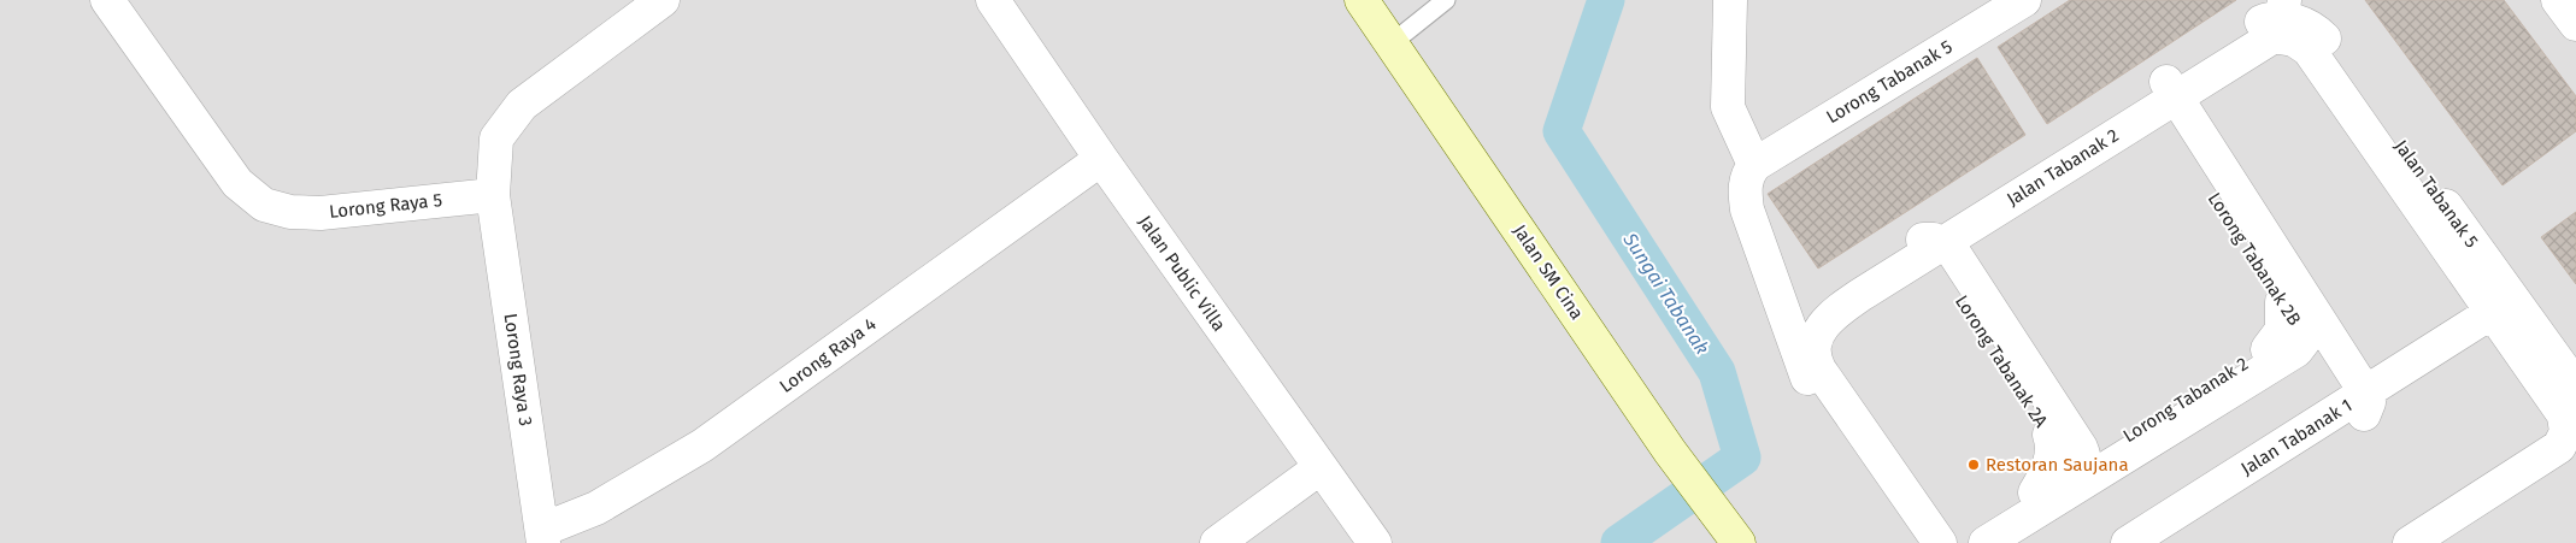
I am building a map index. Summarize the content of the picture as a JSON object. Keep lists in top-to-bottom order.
{
  "streets": {
    "street": [
      "Lorong Tabanak 5",
      "Jalan Tabanak 2",
      "Jalan Tabanak 5",
      "Lorong Raya 5",
      "Lorong Tabanak 2B",
      "Jalan SM Cina",
      "Jalan Public Villa",
      "Lorong Raya 4",
      "Lorong Tabanak 2A",
      "Lorong Raya 3",
      "Lorong Tabanak 2",
      "Jalan Tabanak 1"
    ]
  },
  "crossings": [
    ["Jalan Tabanak 2", "Jalan Tabanak 5"],
    ["Jalan Tabanak 2", "Lorong Tabanak 2B"],
    ["Jalan Tabanak 2", "Lorong Tabanak 2A"],
    ["Lorong Raya 5", "Lorong Raya 3"],
    ["Lorong Tabanak 2B", "Lorong Tabanak 2"],
    ["Jalan Public Villa", "Lorong Raya 4"],
    ["Lorong Raya 4", "Lorong Raya 3"],
    ["Lorong Tabanak 2A", "Lorong Tabanak 2"]
  ],
  "water": ["Sungai Tabanak"],
  "places": ["Restoran Saujana"]
}
